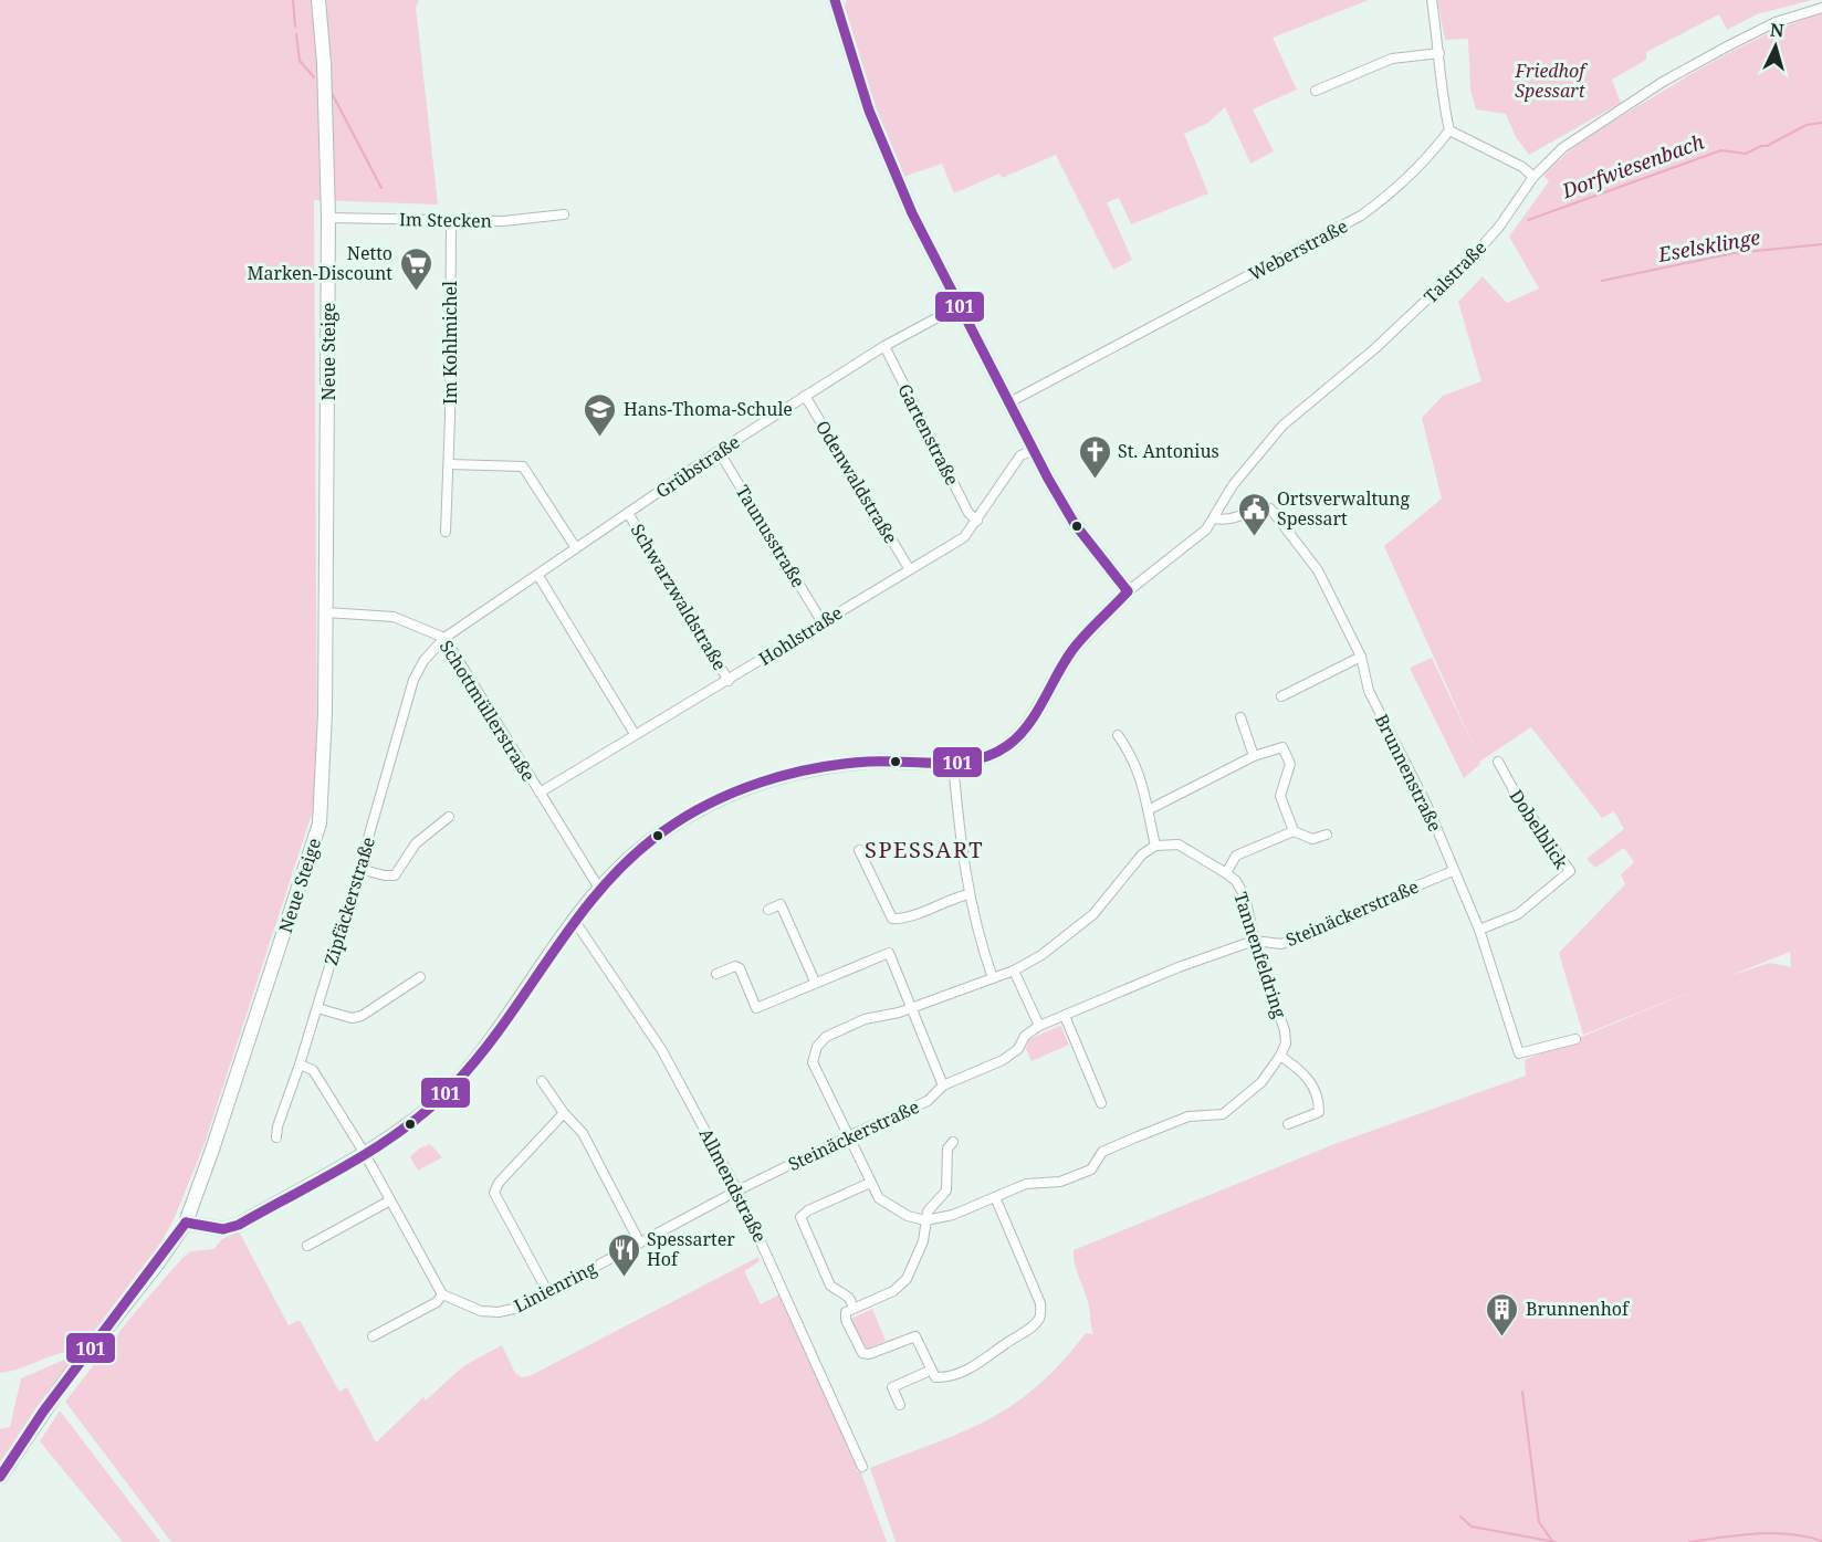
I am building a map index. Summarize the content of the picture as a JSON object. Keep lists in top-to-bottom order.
{
  "streets": {
    "street": [
      "Im Stecken",
      "Weberstraße",
      "Talstraße",
      "Im Kohlmichel",
      "Neue Steige",
      "Gartenstraße",
      "Grübstraße",
      "Odenwaldstraße",
      "Taunusstraße",
      "Schwarzwaldstraße",
      "Hohlstraße",
      "Schottmüllerstraße",
      "Brunnenstraße",
      "Dobelblick",
      "Zipfäckerstraße",
      "Steinäckerstraße",
      "Tannenfeldring",
      "Allmendstraße",
      "Linienring"
    ]
  },
  "crossings": [
    ["Im Stecken", "Im Kohlmichel"],
    ["Im Stecken", "Neue Steige"],
    ["Talstraße", "Brunnenstraße"],
    ["Neue Steige", "Schottmüllerstraße"],
    ["Gartenstraße", "Grübstraße"],
    ["Gartenstraße", "Hohlstraße"],
    ["Grübstraße", "Odenwaldstraße"],
    ["Grübstraße", "Taunusstraße"],
    ["Grübstraße", "Schwarzwaldstraße"],
    ["Grübstraße", "Schottmüllerstraße"],
    ["Grübstraße", "Zipfäckerstraße"],
    ["Odenwaldstraße", "Hohlstraße"],
    ["Taunusstraße", "Hohlstraße"],
    ["Schwarzwaldstraße", "Hohlstraße"],
    ["Hohlstraße", "Schottmüllerstraße"],
    ["Schottmüllerstraße", "Zipfäckerstraße"],
    ["Brunnenstraße", "Dobelblick"],
    ["Brunnenstraße", "Steinäckerstraße"],
    ["Steinäckerstraße", "Tannenfeldring"],
    ["Steinäckerstraße", "Allmendstraße"],
    ["Steinäckerstraße", "Linienring"],
    ["Allmendstraße", "Linienring"]
  ],
  "districts": ["SPESSART"],
  "water": ["Dorfwiesenbach", "Eselsklinge"],
  "parks": ["Friedhof Spessart"],
  "places": {
    "supermarket": ["Netto Marken-Discount"],
    "school or university": ["Hans-Thoma-Schule"],
    "church": ["St. Antonius"],
    "public building": ["Ortsverwaltung Spessart"],
    "restaurant": ["Spessarter Hof"],
    "building": ["Brunnenhof"]
  },
  "lines": ["transit line 101"],
  "north": "top"
}
